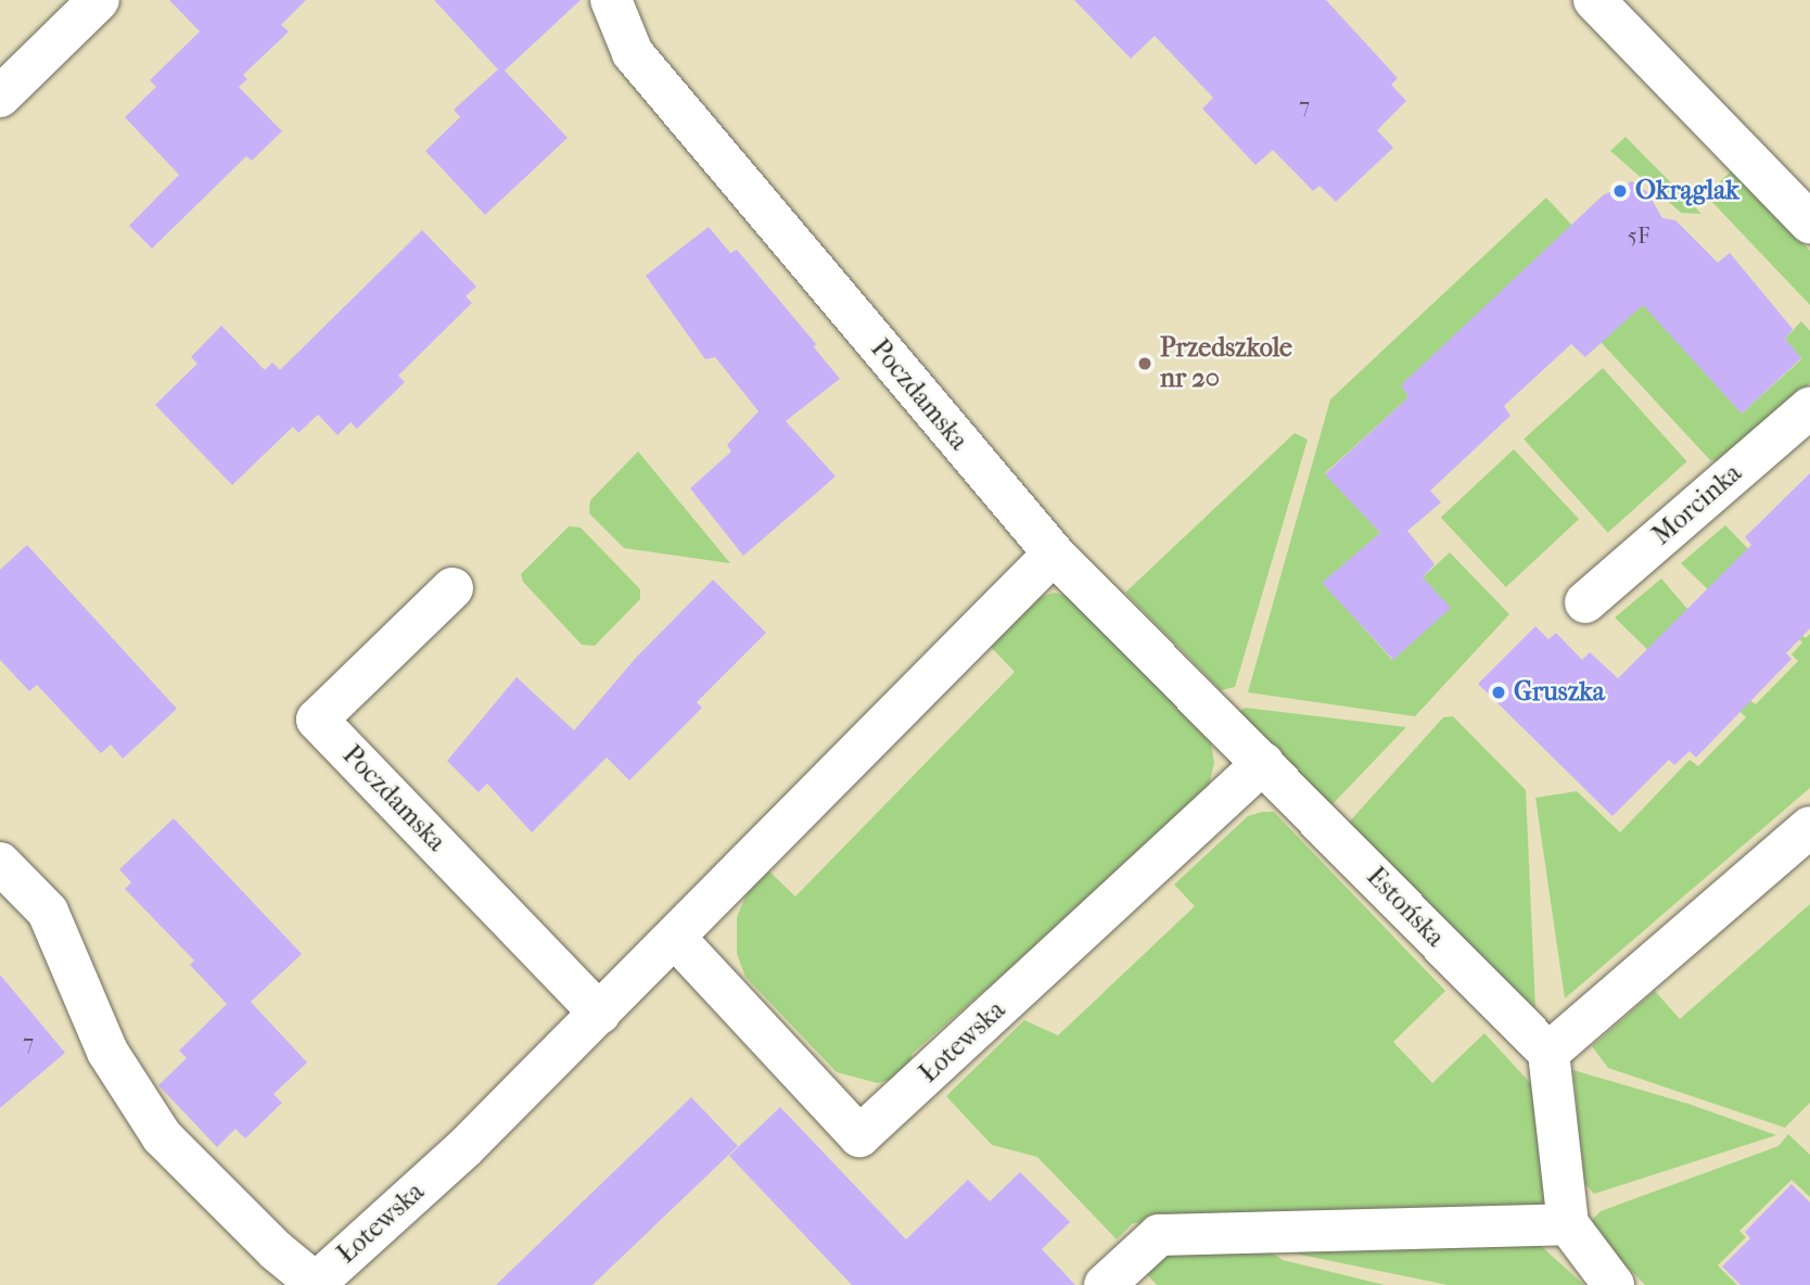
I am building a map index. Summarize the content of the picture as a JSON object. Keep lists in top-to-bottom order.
{
  "streets": {
    "street": [
      "Poczdamska",
      "Morcinka",
      "Estońska",
      "Łotewska"
    ]
  },
  "crossings": [
    ["Poczdamska", "Estońska"],
    ["Poczdamska", "Łotewska"],
    ["Estońska", "Łotewska"]
  ],
  "places": ["Okrąglak", "Przedszkole nr 20", "Gruszka"],
  "house_numbers": ["7", "5F", "7"]
}
